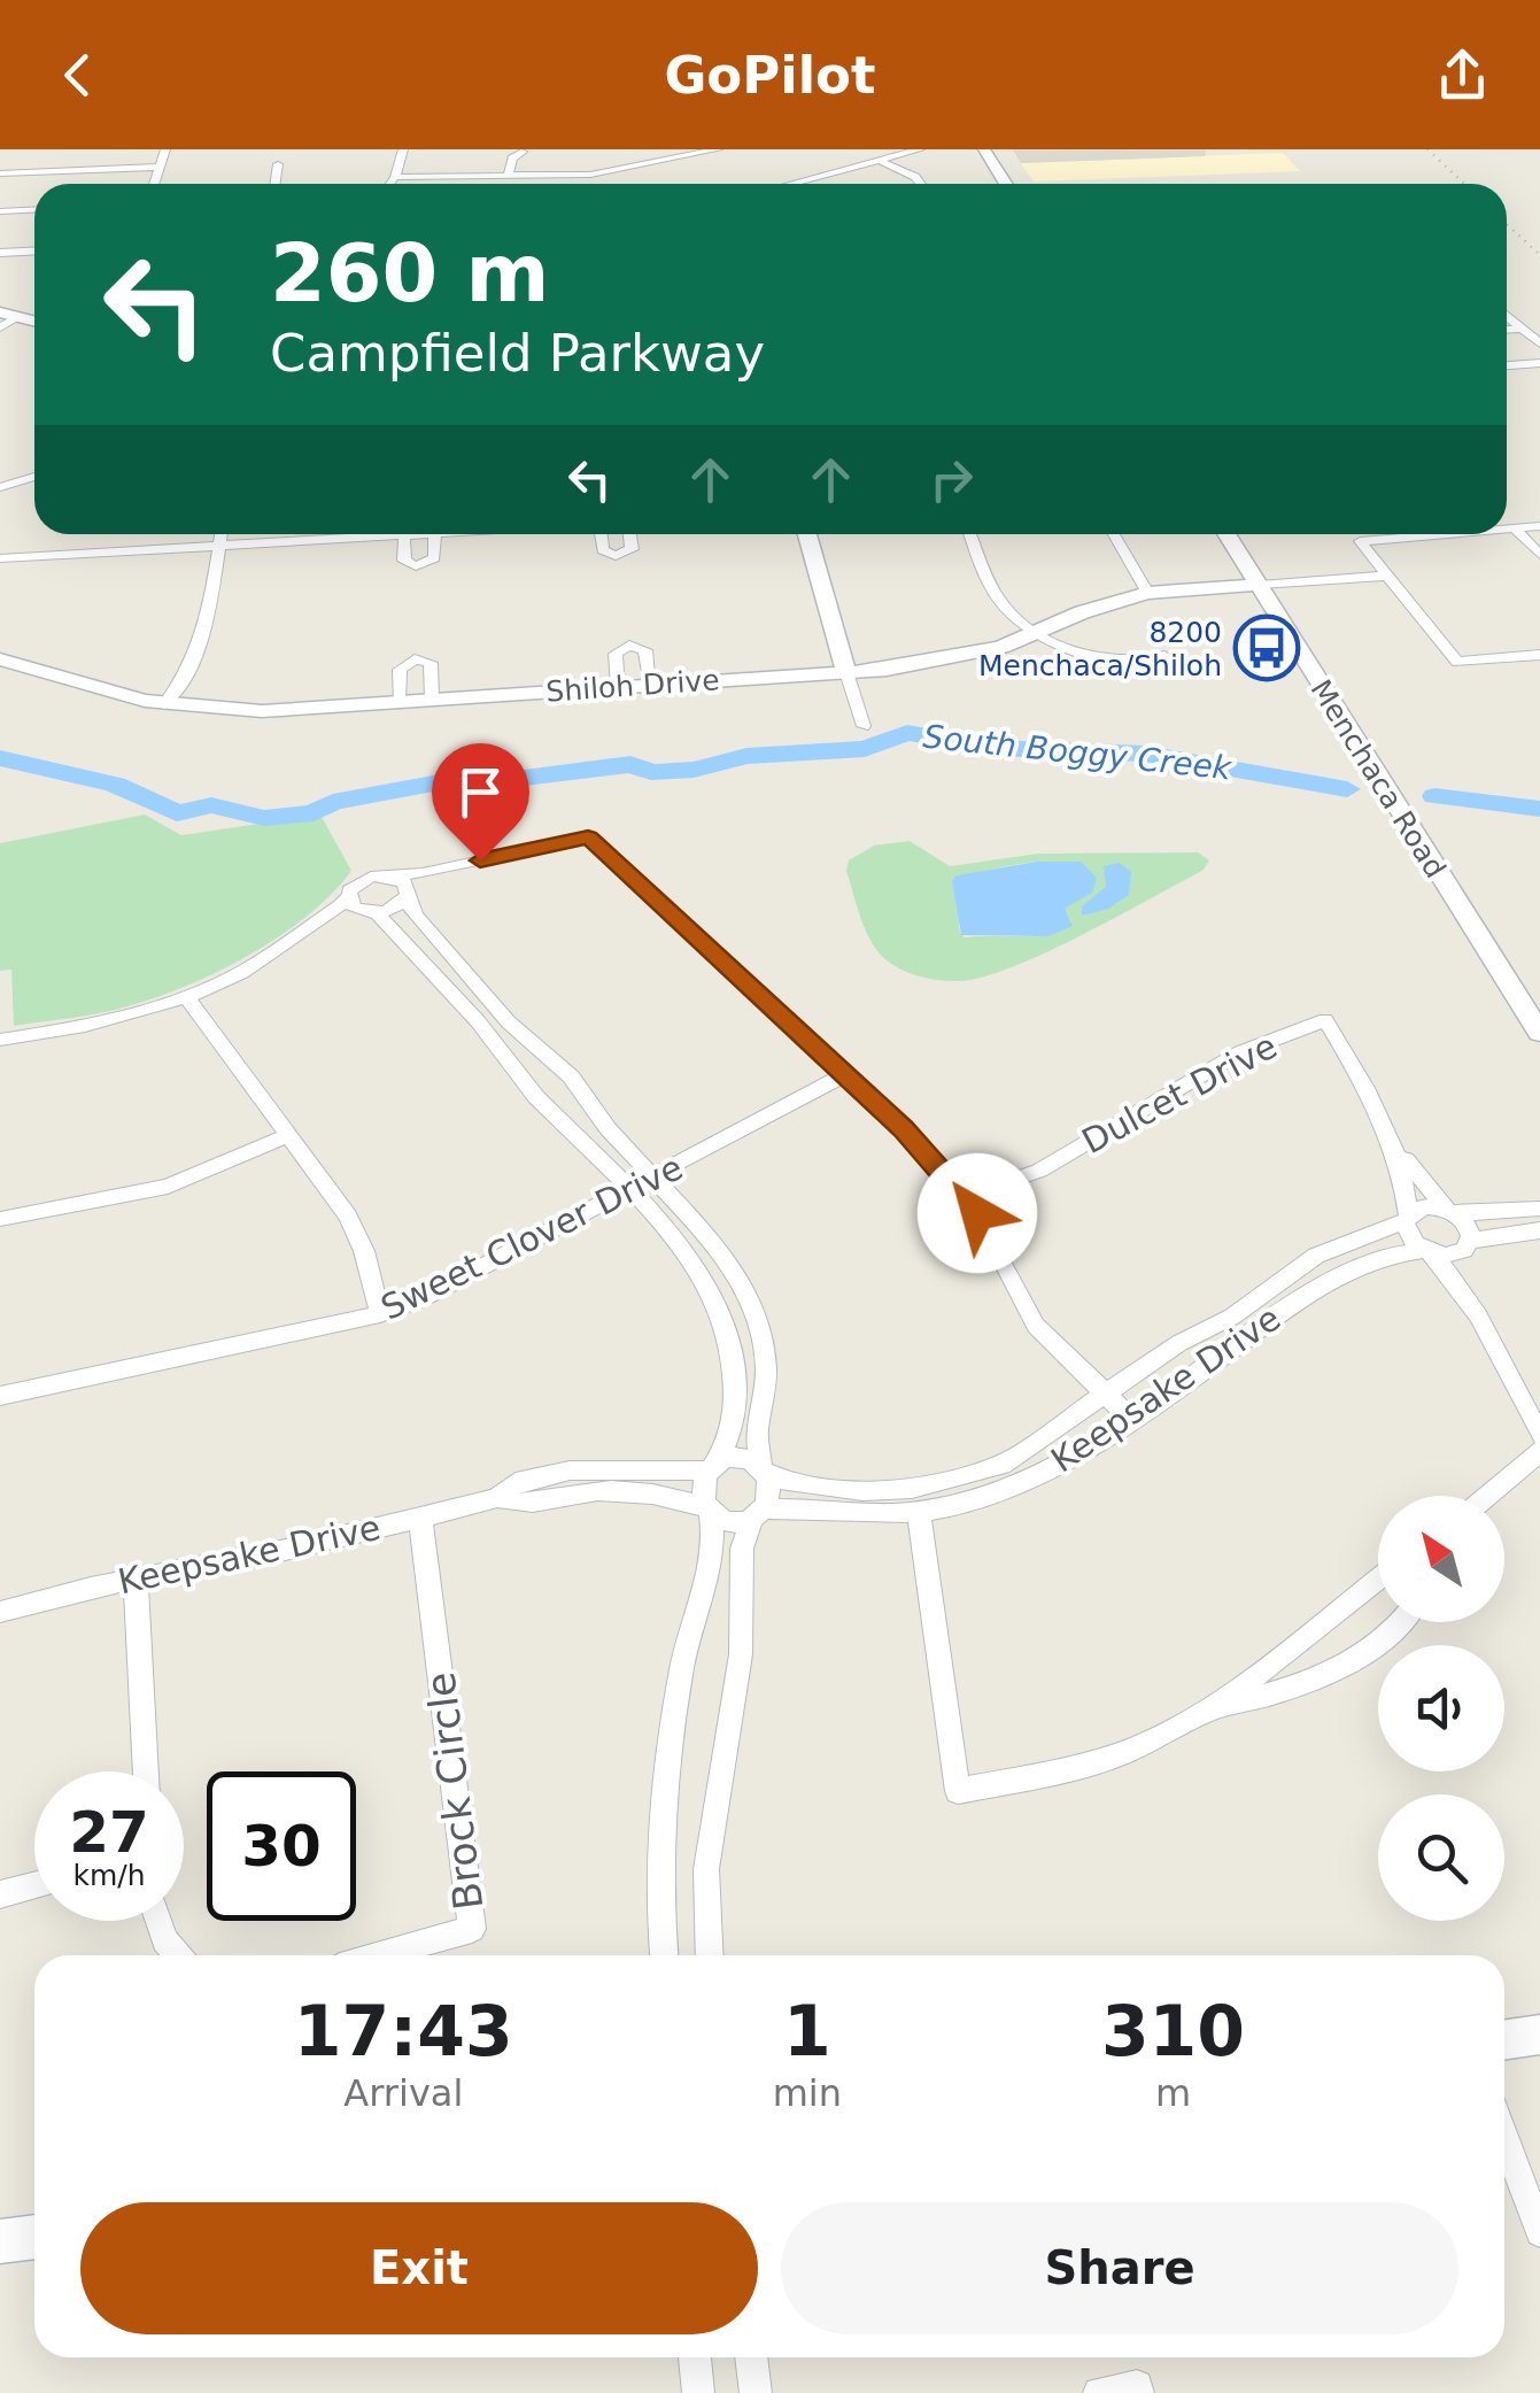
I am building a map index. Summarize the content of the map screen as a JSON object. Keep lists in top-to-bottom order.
{
  "streets": {
    "street": [
      "Shiloh Drive",
      "Menchaca Road",
      "Dulcet Drive",
      "Sweet Clover Drive",
      "Keepsake Drive",
      "Brock Circle"
    ]
  },
  "crossings": [
    ["Shiloh Drive", "Menchaca Road"],
    ["Dulcet Drive", "Keepsake Drive"],
    ["Keepsake Drive", "Brock Circle"]
  ],
  "water": ["South Boggy Creek"],
  "places": {
    "bus stop": ["8200 Menchaca/Shiloh"]
  },
  "north": "top left",
  "page": {
    "header": "GoPilot",
    "turn": ["260 m", "Campfield Parkway"],
    "speed": "27 km/h",
    "limit": "30",
    "eta": [
      "17:43",
      "Arrival",
      "1",
      "min",
      "310",
      "m"
    ],
    "buttons": ["Exit", "Share"]
  }
}
